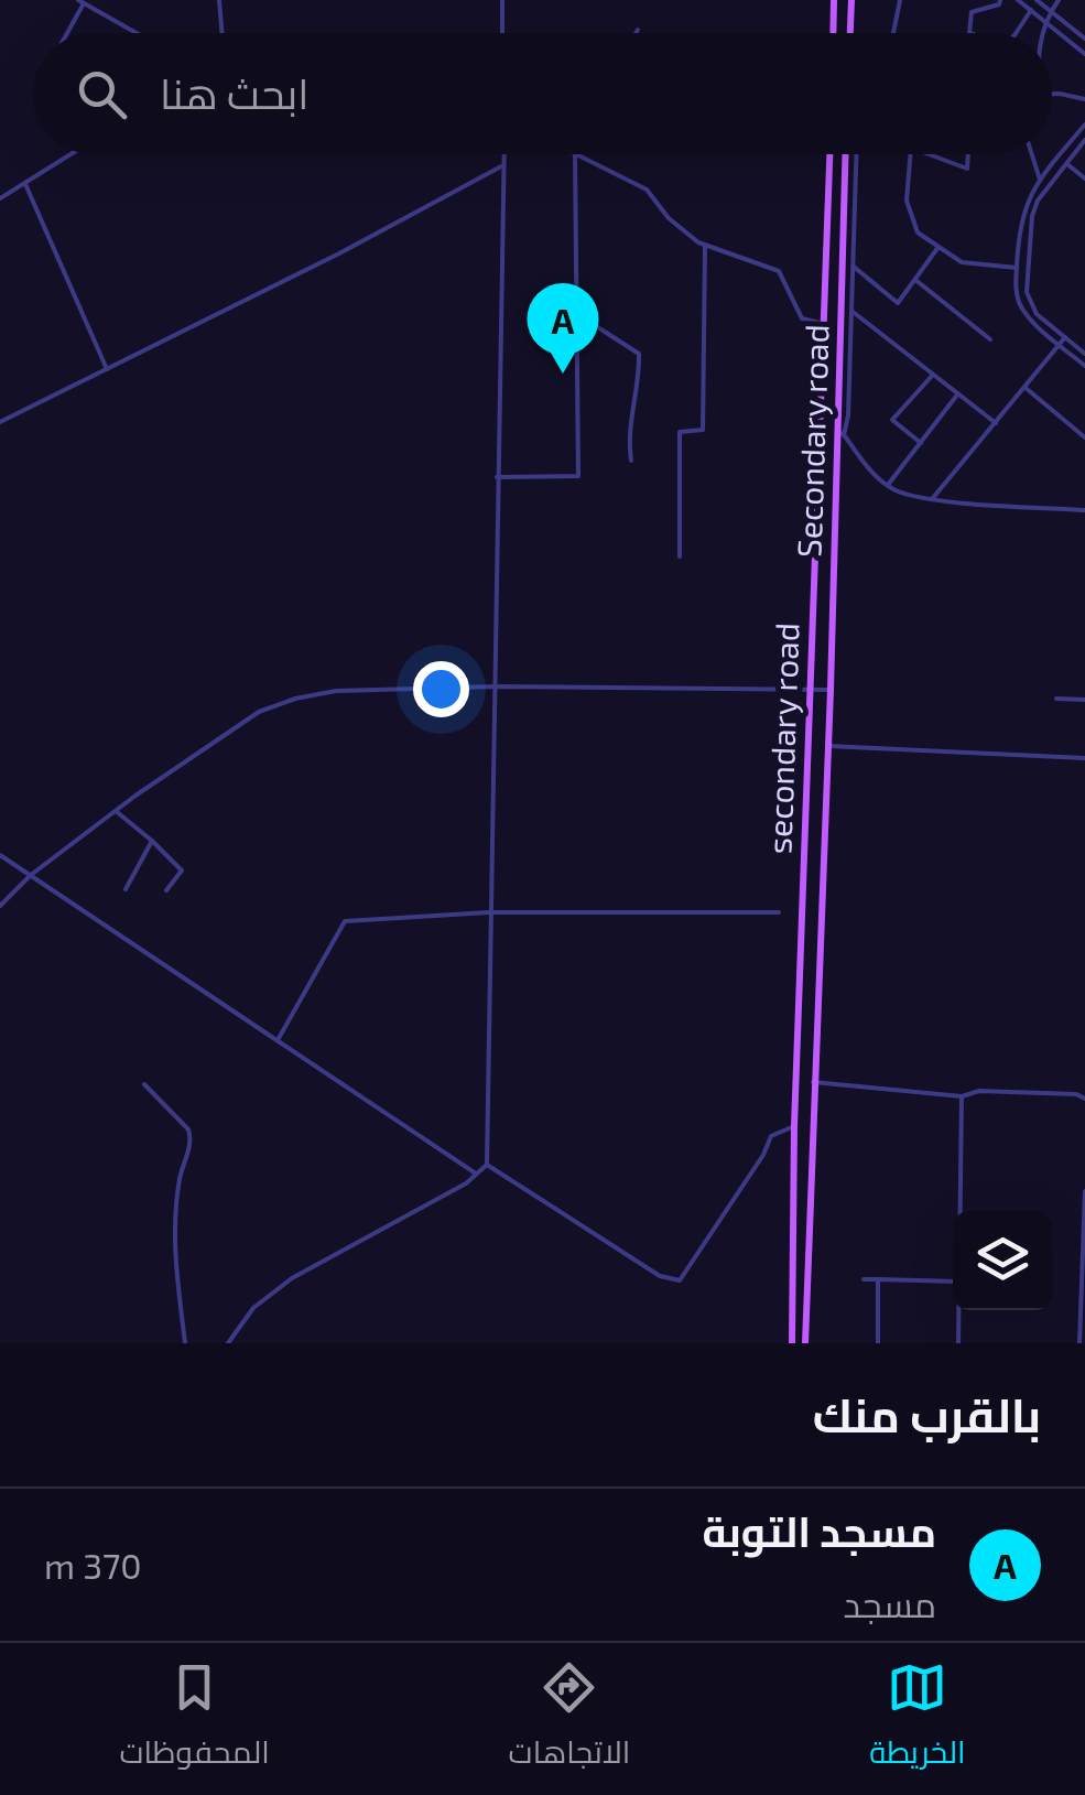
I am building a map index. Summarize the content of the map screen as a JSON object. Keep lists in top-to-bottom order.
{
  "streets": {
    "main road": ["Secondary road", "secondary road"]
  },
  "page": {
    "search": "ابحث هنا",
    "pins": "A",
    "heading": "بالقرب منك",
    "list": [
      {
        "mark": "A",
        "name": "مسجد التوبة",
        "note": "مسجد",
        "value": "370 m"
      }
    ],
    "nav": ["الخريطة", "الاتجاهات", "المحفوظات"]
  }
}
